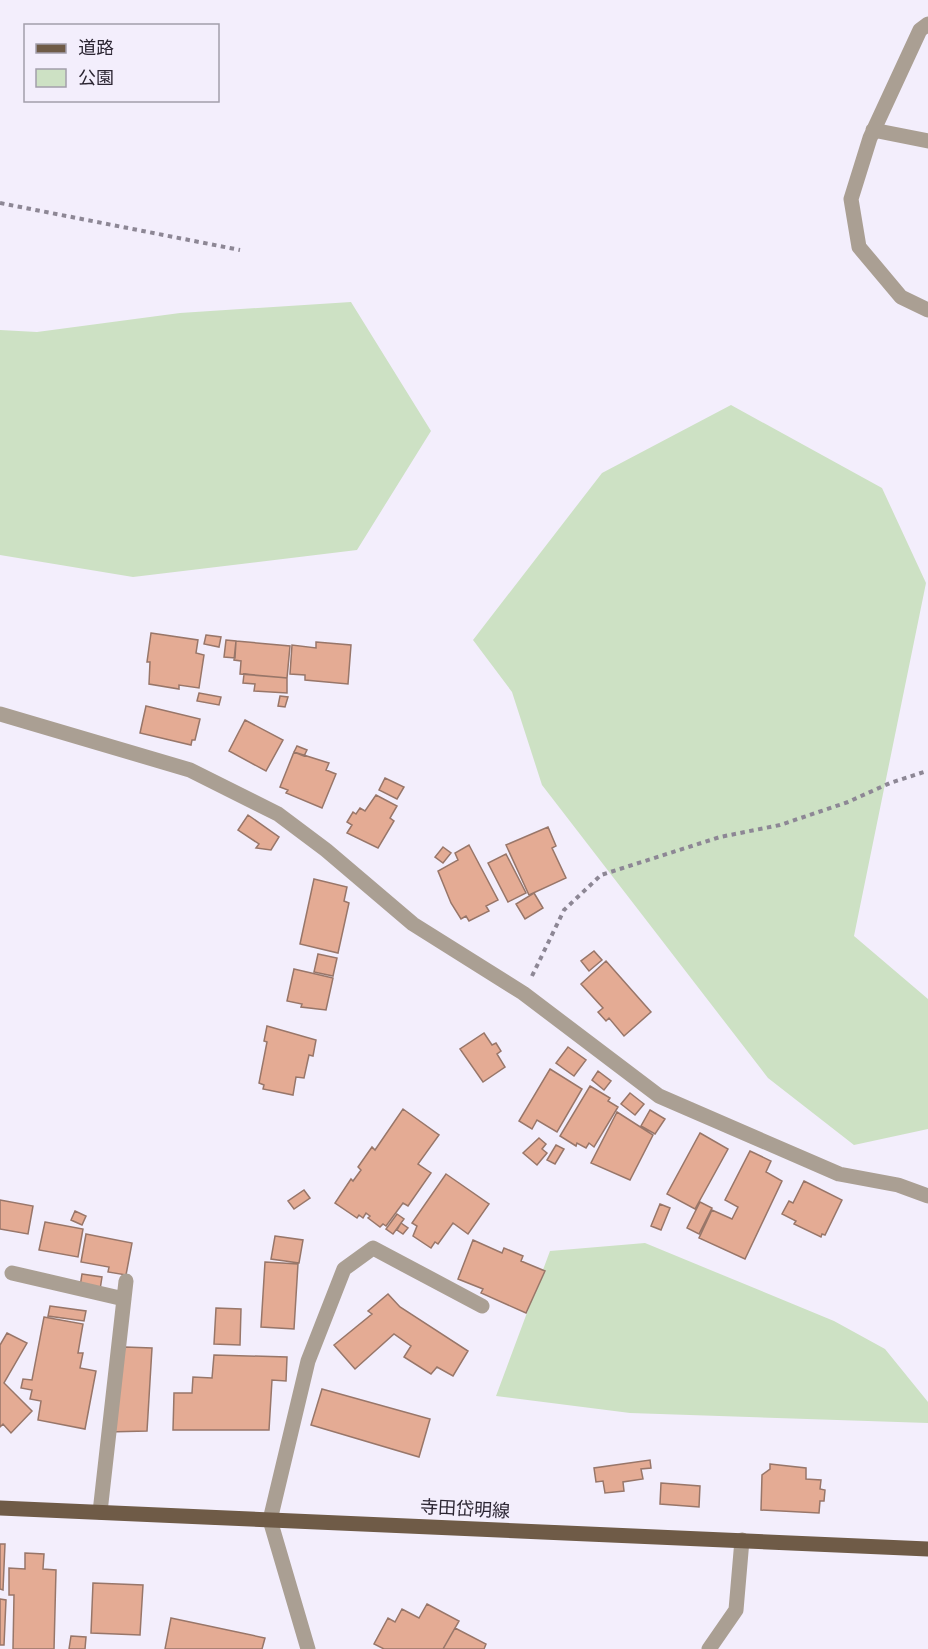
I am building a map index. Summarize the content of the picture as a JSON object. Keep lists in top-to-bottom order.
{
  "streets": {
    "main road": ["寺田岱明線"]
  },
  "legend": ["道路", "公園"]
}
